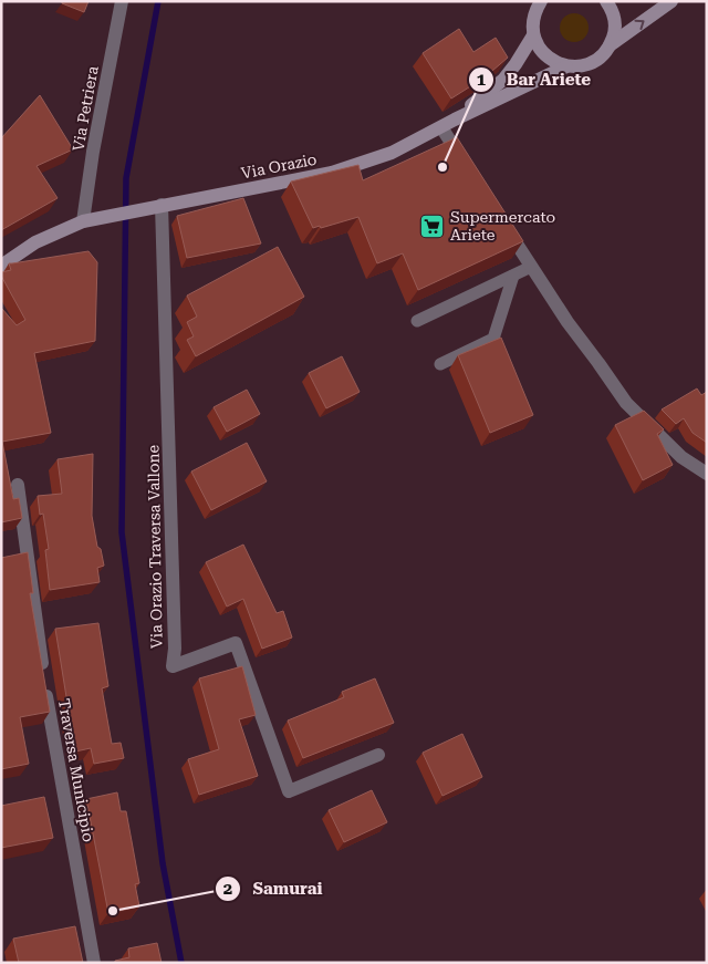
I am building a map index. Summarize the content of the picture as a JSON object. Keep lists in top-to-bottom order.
{
  "streets": {
    "street": [
      "Via Petriera",
      "Via Orazio",
      "Via Orazio Traversa Vallone",
      "Traversa Municipio"
    ]
  },
  "crossings": [
    ["Via Petriera", "Via Orazio"],
    ["Via Orazio", "Via Orazio Traversa Vallone"]
  ],
  "places": {
    "other": ["Bar Ariete", "Samurai"],
    "supermarket": ["Supermercato Ariete"]
  }
}
